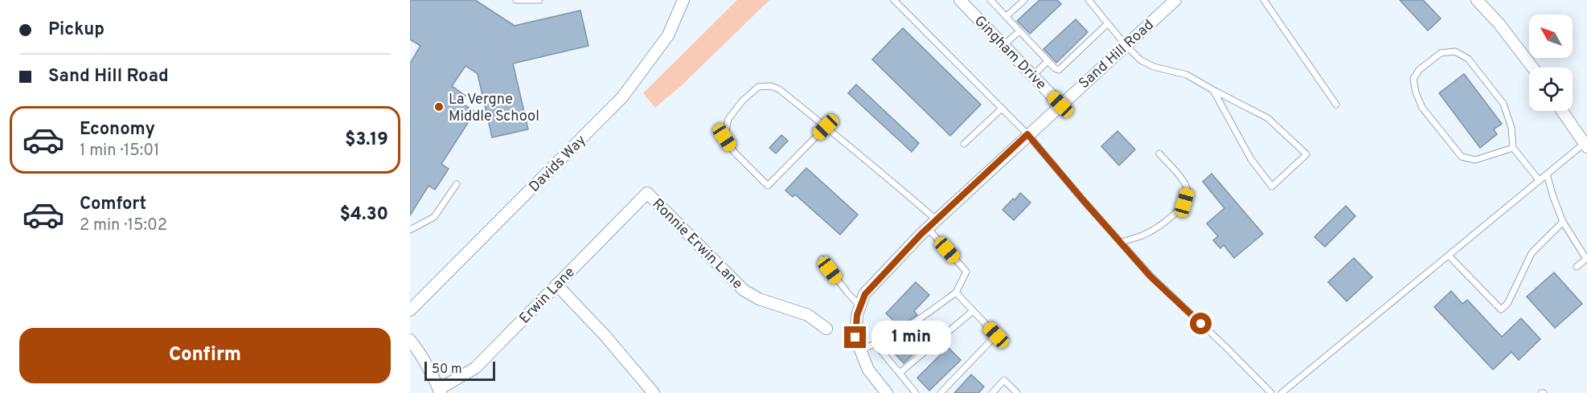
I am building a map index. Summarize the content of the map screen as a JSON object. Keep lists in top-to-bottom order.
{
  "streets": {
    "street": [
      "Gingham Drive",
      "Sand Hill Road",
      "Davids Way",
      "Ronnie Erwin Lane",
      "Erwin Lane"
    ]
  },
  "crossings": [
    ["Gingham Drive", "Sand Hill Road"],
    ["Ronnie Erwin Lane", "Erwin Lane"]
  ],
  "places": ["La Vergne Middle School"],
  "scale_bar": "50 m",
  "north": "top left",
  "page": {
    "banner": ["Pickup", "Sand Hill Road"],
    "list": [
      {
        "name": "Economy",
        "note": "1 min · 15:01",
        "value": "$3.19"
      },
      {
        "name": "Comfort",
        "note": "2 min · 15:02",
        "value": "$4.30"
      }
    ],
    "buttons": "Confirm",
    "bubble": "1 min",
    "scale": "50 m"
  }
}
